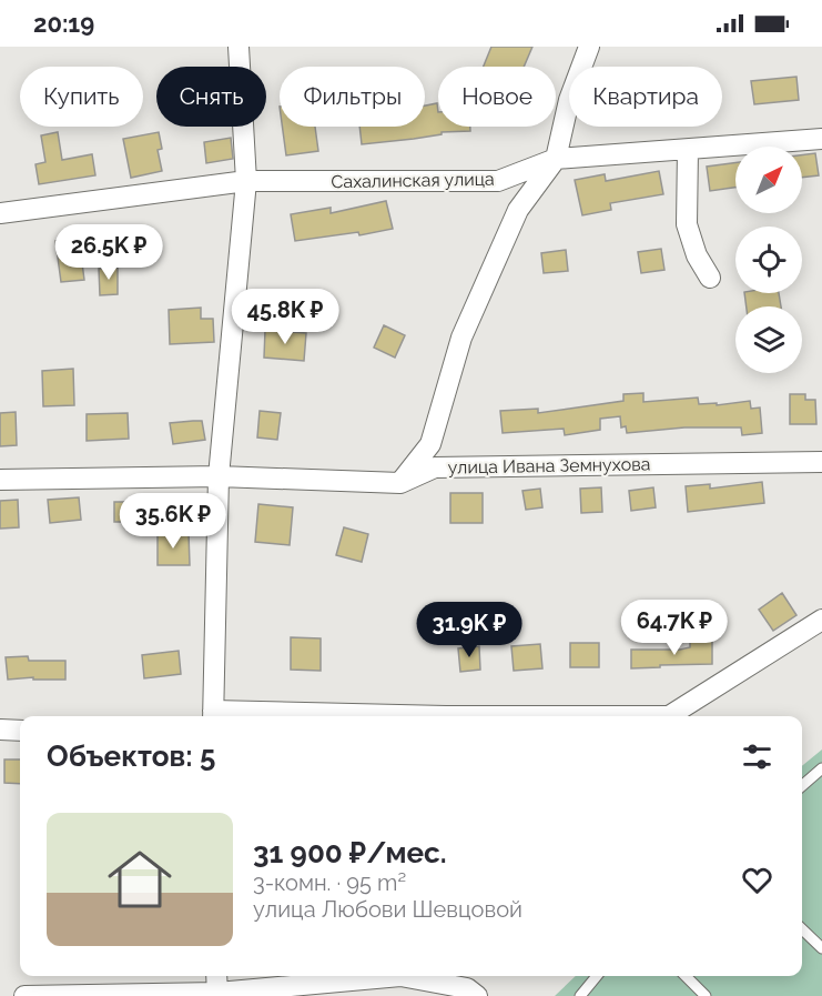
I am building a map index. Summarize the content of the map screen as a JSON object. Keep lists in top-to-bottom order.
{
  "streets": {
    "street": ["Сахалинская улица", "улица Ивана Земнухова"]
  },
  "north": "top right",
  "page": {
    "status": "20:19",
    "chip": [
      "Купить",
      "Снять",
      "Фильтры",
      "Новое",
      "Квартира"
    ],
    "price": [
      "26.5K ₽",
      "45.8K ₽",
      "35.6K ₽",
      "64.7K ₽",
      "31.9K ₽"
    ],
    "heading": "Объектов: 5",
    "list": [
      {
        "name": "31 900 ₽/мес.",
        "note": "3-комн. · 95 m² · улица Любови Шевцовой"
      }
    ]
  }
}
